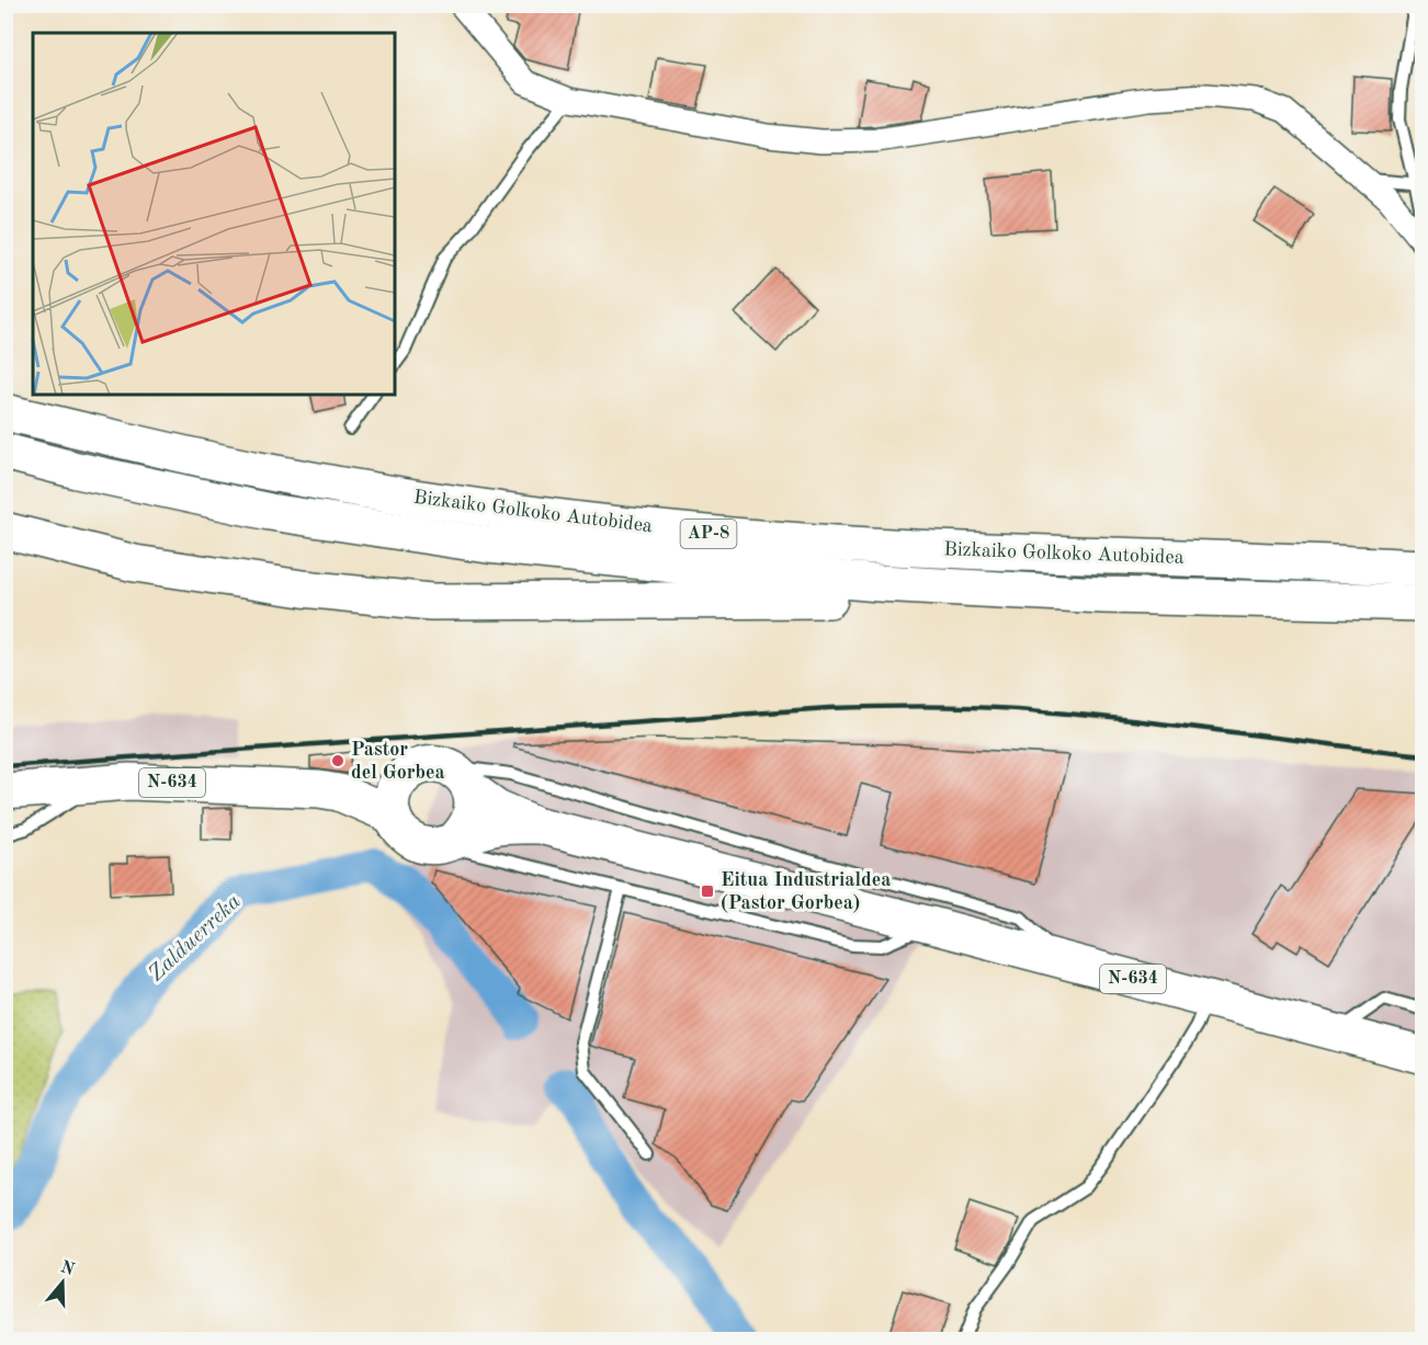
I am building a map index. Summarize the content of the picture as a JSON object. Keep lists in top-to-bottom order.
{
  "streets": {
    "highway": ["Bizkaiko Golkoko Autobidea", "AP-8", "N-634"]
  },
  "water": ["Zalduerreka"],
  "places": {
    "other": ["Pastor del Gorbea"],
    "transit": ["Eitua Industrialdea (Pastor Gorbea)"]
  },
  "north": "top"
}
